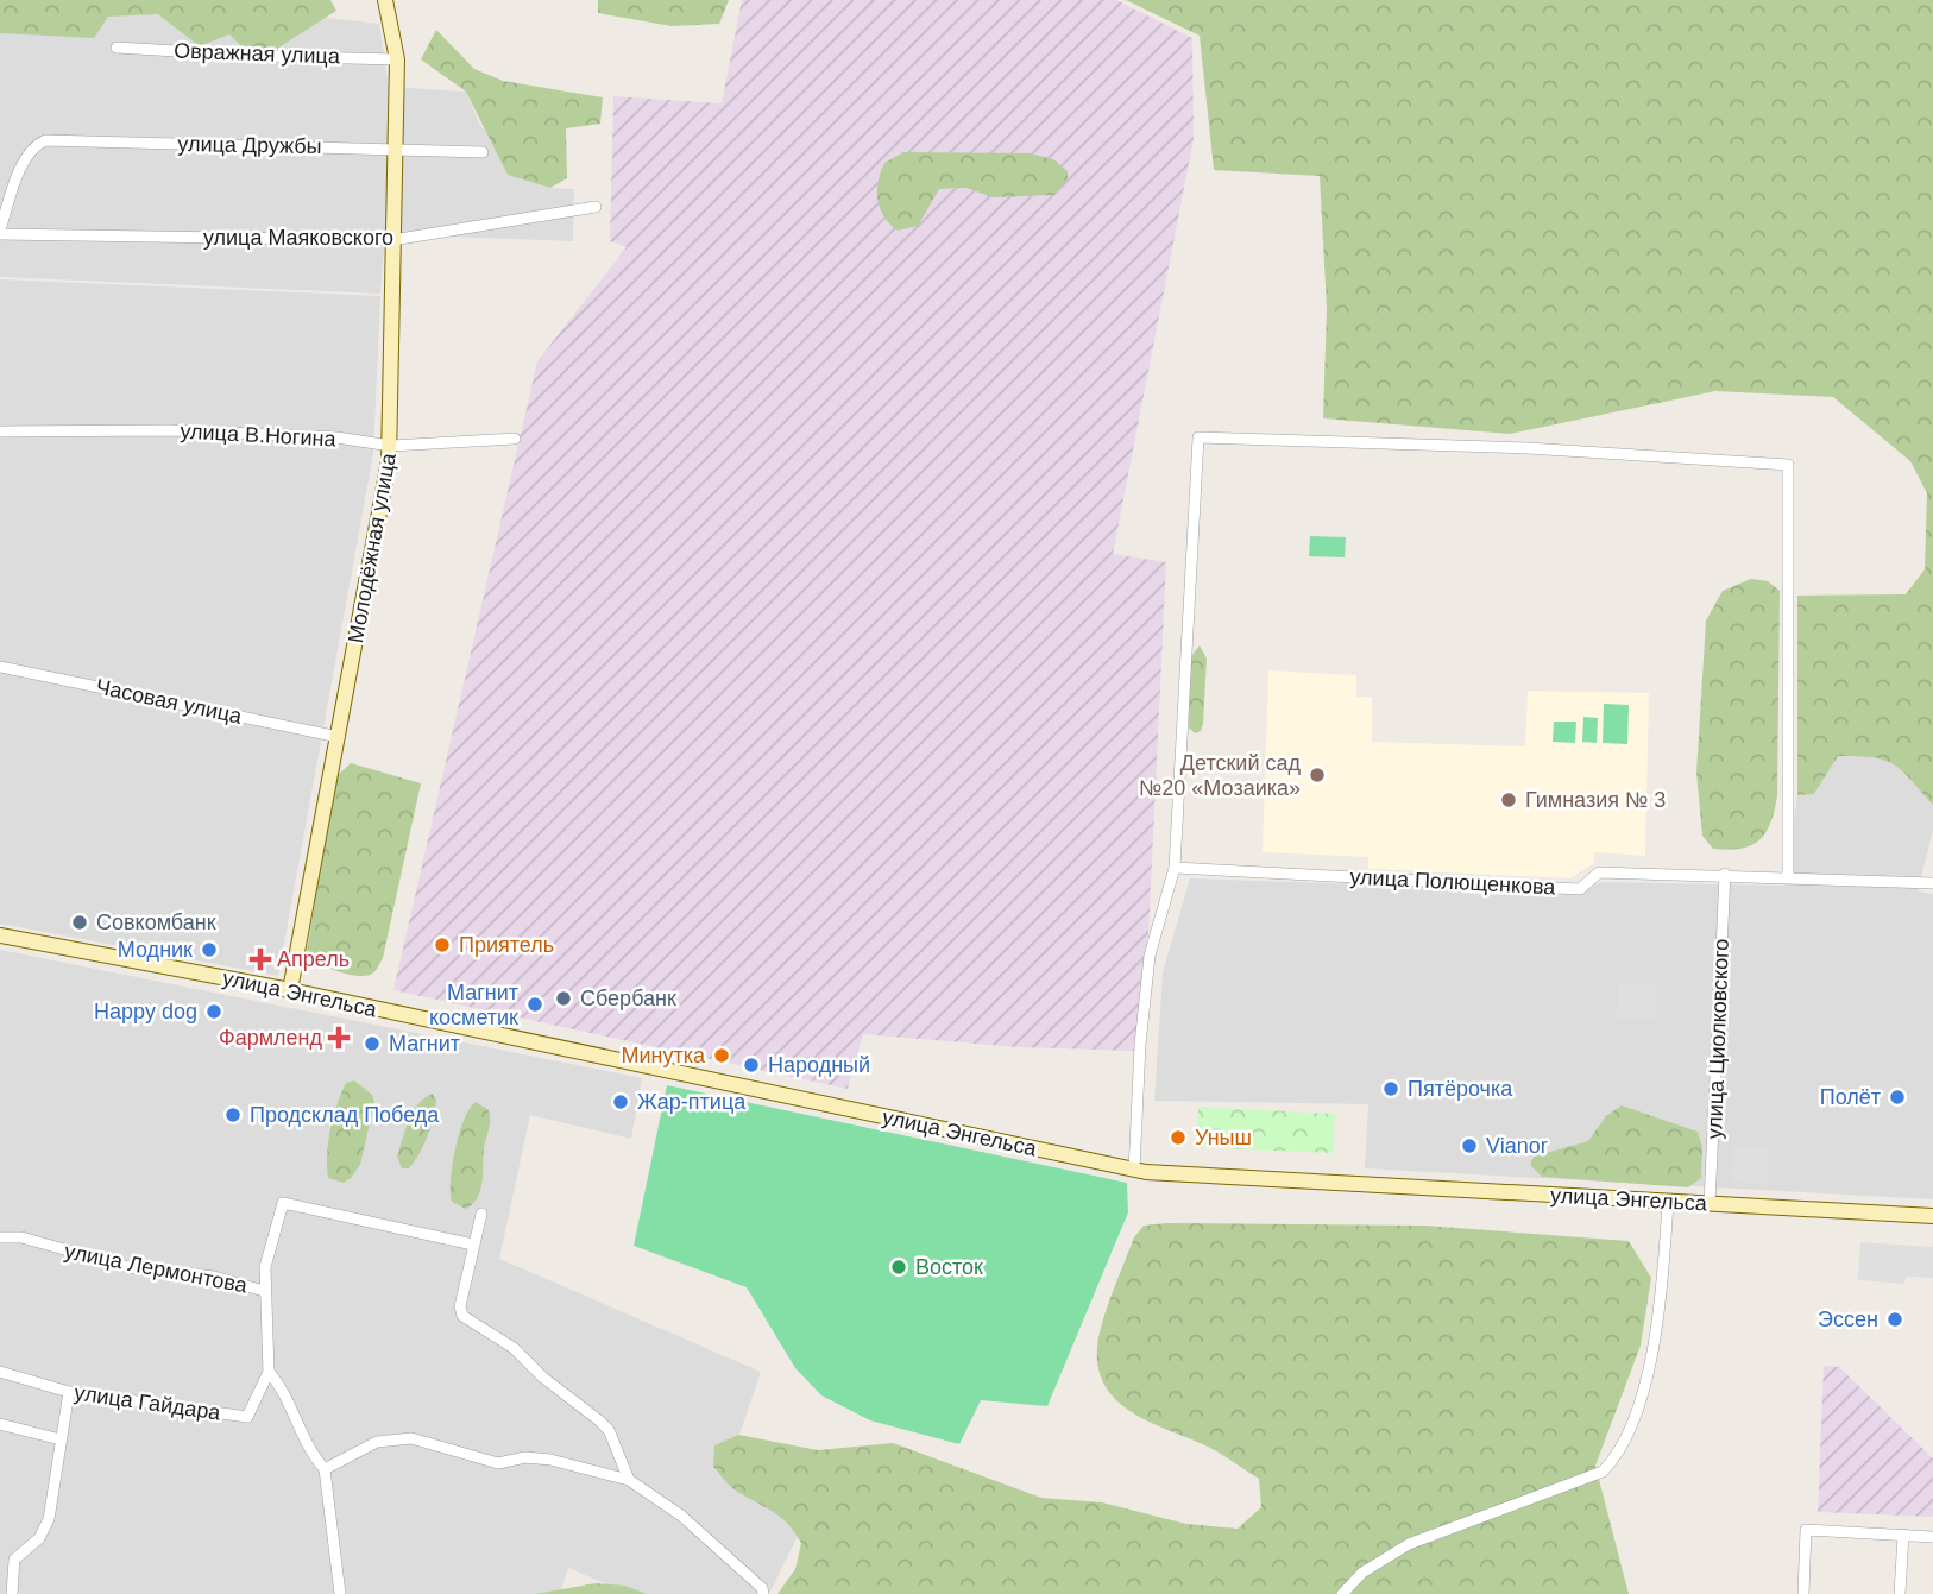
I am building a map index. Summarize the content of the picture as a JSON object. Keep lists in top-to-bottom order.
{
  "streets": {
    "main road": ["Молодёжная улица", "улица Энгельса"],
    "street": [
      "Овражная улица",
      "улица Дружбы",
      "улица Маяковского",
      "улица В.Ногина",
      "Часовая улица",
      "улица Полющенкова",
      "улица Циолковского",
      "улица Лермонтова",
      "улица Гайдара"
    ]
  },
  "crossings": [
    ["Овражная улица", "Молодёжная улица"],
    ["улица Дружбы", "улица Маяковского"],
    ["улица Дружбы", "Молодёжная улица"],
    ["улица Маяковского", "Молодёжная улица"],
    ["улица В.Ногина", "Молодёжная улица"],
    ["Молодёжная улица", "Часовая улица"],
    ["Молодёжная улица", "улица Энгельса"],
    ["улица Полющенкова", "улица Циолковского"],
    ["улица Энгельса", "улица Циолковского"],
    ["улица Лермонтова", "улица Гайдара"]
  ],
  "places": {
    "other": [
      "Детский сад №20 «Мозаика»",
      "Гимназия № 3",
      "Совкомбанк",
      "Приятель",
      "Модник",
      "Сбербанк",
      "Магнит косметик",
      "Happy dog",
      "Магнит",
      "Минутка",
      "Народный",
      "Пятёрочка",
      "Полёт",
      "Жар-птица",
      "Продсклад Победа",
      "Уныш",
      "Vianor",
      "Восток",
      "Эссен"
    ],
    "health": ["Апрель", "Фармленд"]
  }
}
